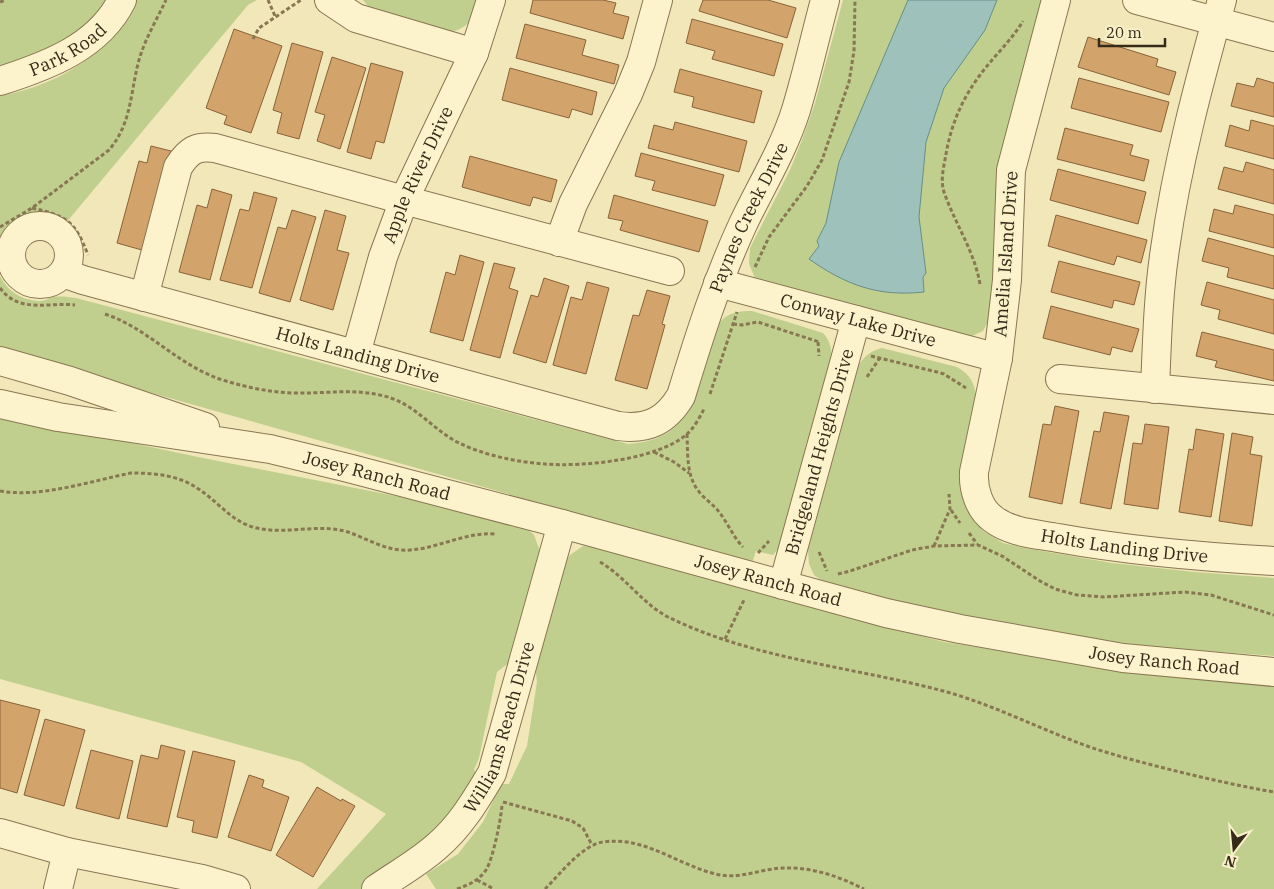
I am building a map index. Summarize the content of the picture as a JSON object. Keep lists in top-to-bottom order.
{
  "streets": {
    "street": [
      "Park Road",
      "Apple River Drive",
      "Paynes Creek Drive",
      "Amelia Island Drive",
      "Conway Lake Drive",
      "Holts Landing Drive",
      "Bridgeland Heights Drive",
      "Josey Ranch Road",
      "Williams Reach Drive"
    ]
  },
  "crossings": [
    ["Apple River Drive", "Holts Landing Drive"],
    ["Paynes Creek Drive", "Conway Lake Drive"],
    ["Paynes Creek Drive", "Holts Landing Drive"],
    ["Amelia Island Drive", "Conway Lake Drive"],
    ["Amelia Island Drive", "Holts Landing Drive"],
    ["Conway Lake Drive", "Bridgeland Heights Drive"],
    ["Bridgeland Heights Drive", "Josey Ranch Road"],
    ["Josey Ranch Road", "Williams Reach Drive"]
  ],
  "scale_bar": "20 m",
  "north": "bottom"
}
